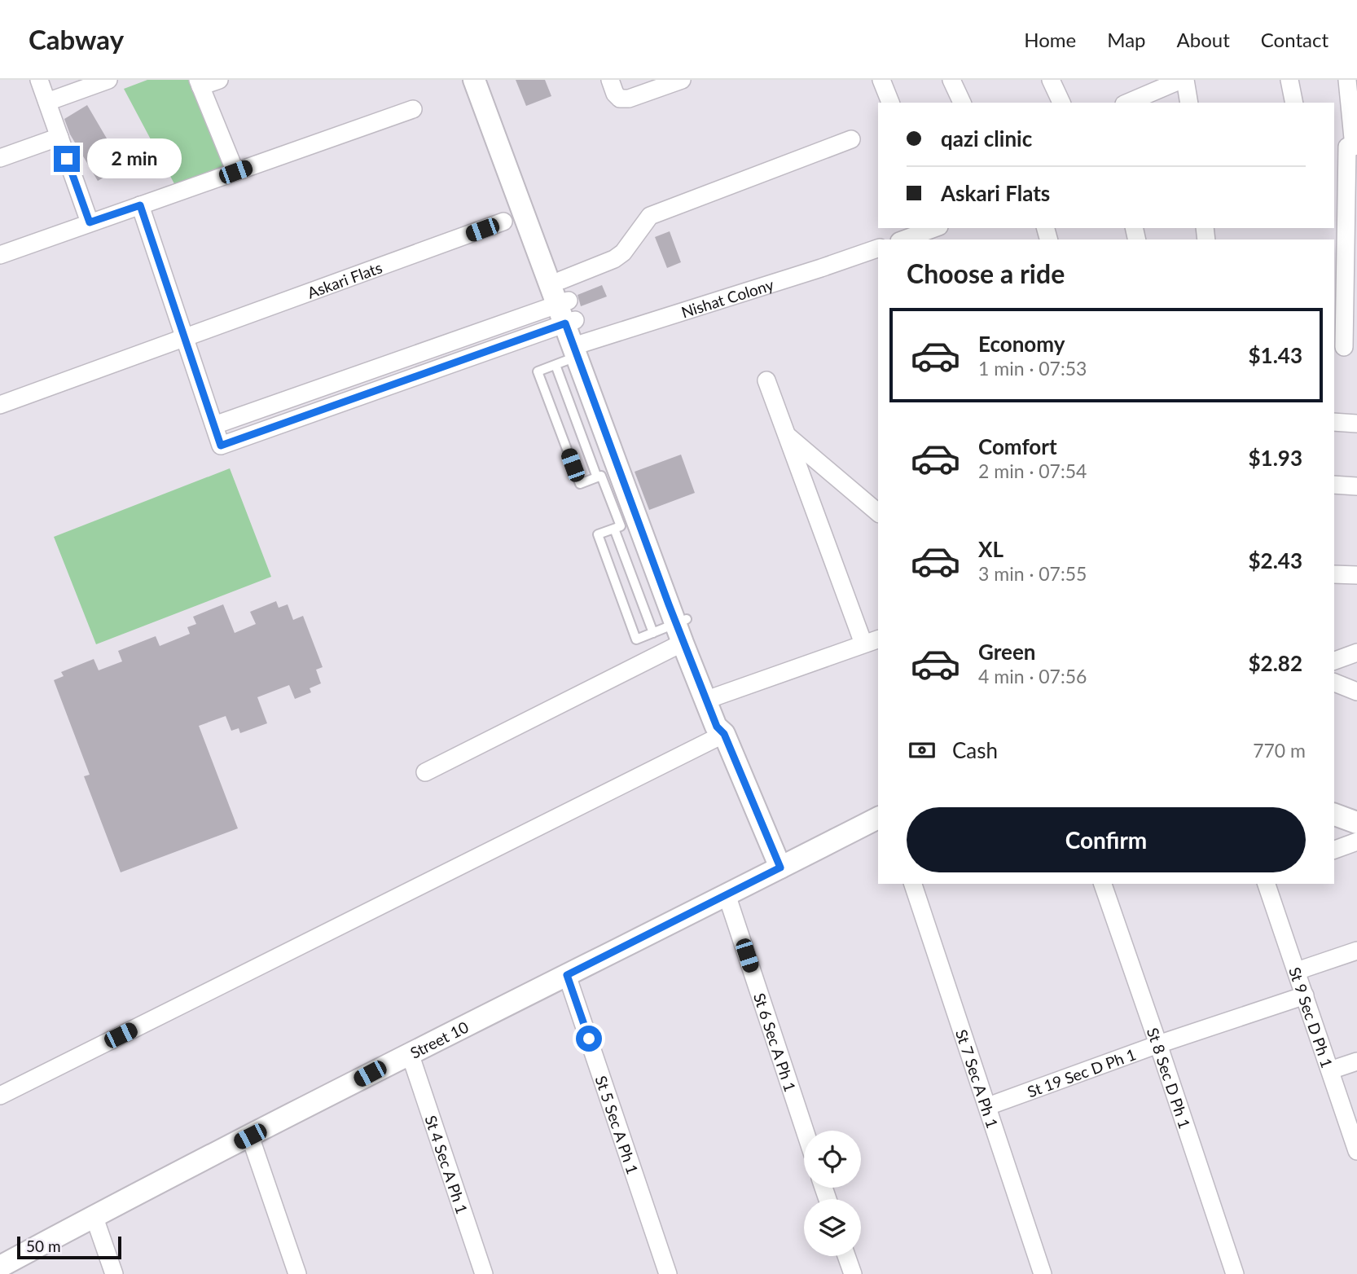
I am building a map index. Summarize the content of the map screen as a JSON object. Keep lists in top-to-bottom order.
{
  "streets": {
    "street": [
      "Askari Flats",
      "Nishat Colony",
      "St 9 Sec D Ph 1",
      "Street 10",
      "St 6 Sec A Ph 1",
      "St 19 Sec D Ph 1",
      "St 7 Sec A Ph 1",
      "St 8 Sec D Ph 1",
      "St 5 Sec A Ph 1",
      "St 4 Sec A Ph 1"
    ]
  },
  "crossings": [
    ["St 9 Sec D Ph 1", "St 19 Sec D Ph 1"],
    ["Street 10", "St 6 Sec A Ph 1"],
    ["Street 10", "St 5 Sec A Ph 1"],
    ["Street 10", "St 4 Sec A Ph 1"],
    ["St 19 Sec D Ph 1", "St 7 Sec A Ph 1"],
    ["St 19 Sec D Ph 1", "St 8 Sec D Ph 1"]
  ],
  "scale_bar": "50 m",
  "page": {
    "header": "Cabway",
    "nav": [
      "Home",
      "Map",
      "About",
      "Contact"
    ],
    "banner": ["qazi clinic", "Askari Flats"],
    "bubble": "2 min",
    "heading": "Choose a ride",
    "list": [
      {
        "name": "Economy",
        "note": "1 min · 07:53",
        "value": "$1.43"
      },
      {
        "name": "Comfort",
        "note": "2 min · 07:54",
        "value": "$1.93"
      },
      {
        "name": "XL",
        "note": "3 min · 07:55",
        "value": "$2.43"
      },
      {
        "name": "Green",
        "note": "4 min · 07:56",
        "value": "$2.82"
      }
    ],
    "pay": ["Cash", "770 m"],
    "buttons": "Confirm",
    "scale": "50 m"
  }
}
